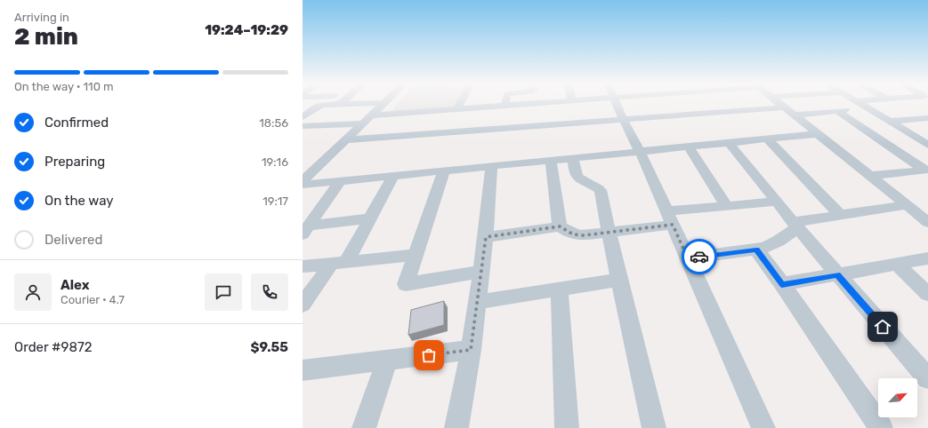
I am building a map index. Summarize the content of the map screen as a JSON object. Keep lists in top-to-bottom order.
{
  "north": "top right",
  "page": {
    "heading": ["2 min", "Arriving in", "19:24–19:29"],
    "panel": [
      "Alex",
      "Courier · 4.7",
      "Order #9872",
      "$9.55"
    ],
    "bar": "On the way · 110 m",
    "list": [
      ["Confirmed", "18:56"],
      ["Preparing", "19:16"],
      ["On the way", "19:17"],
      "Delivered"
    ]
  }
}
